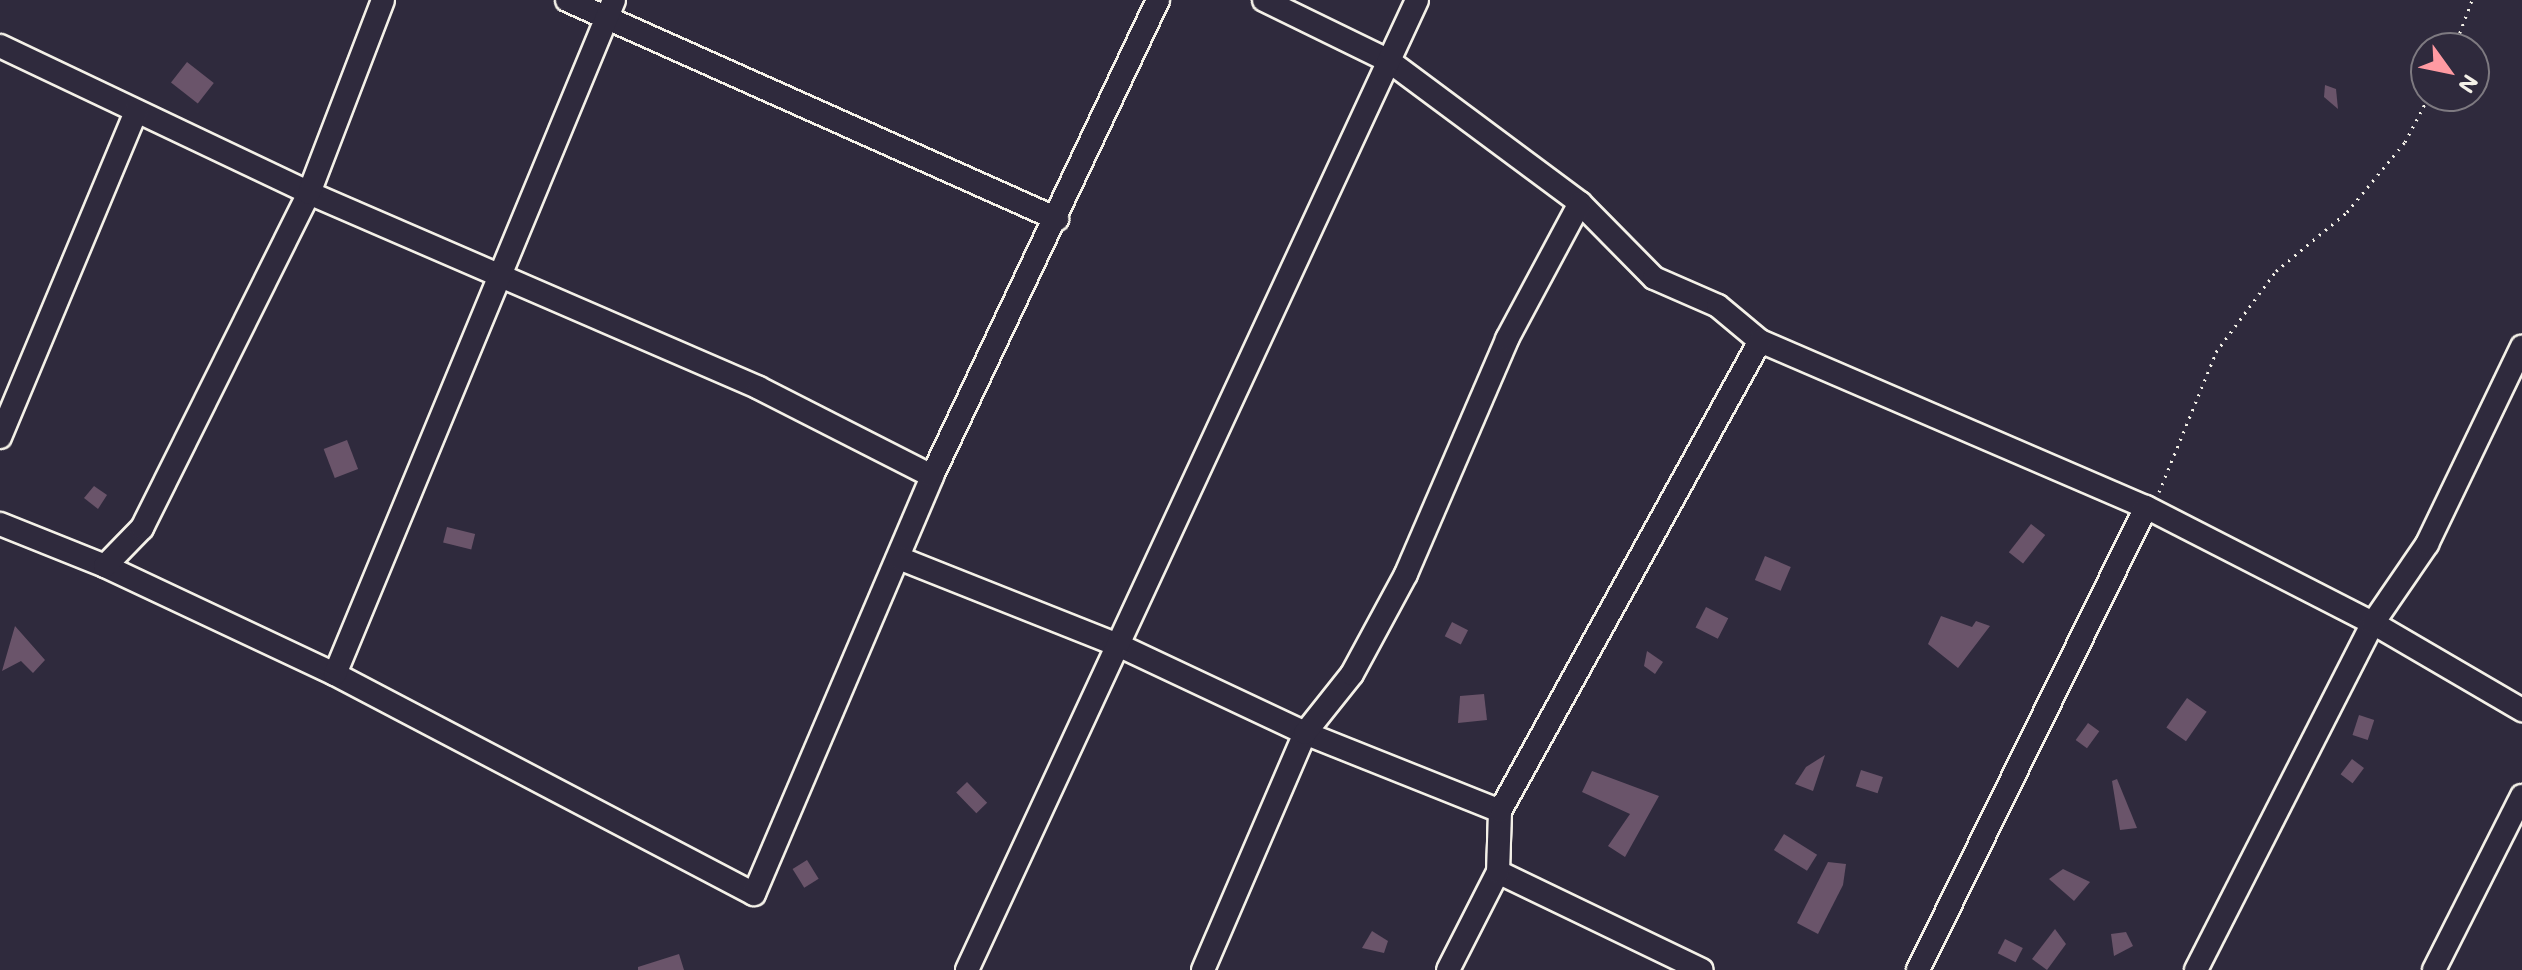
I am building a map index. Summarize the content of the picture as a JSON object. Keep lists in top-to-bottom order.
{
  "north": "bottom right"
}
